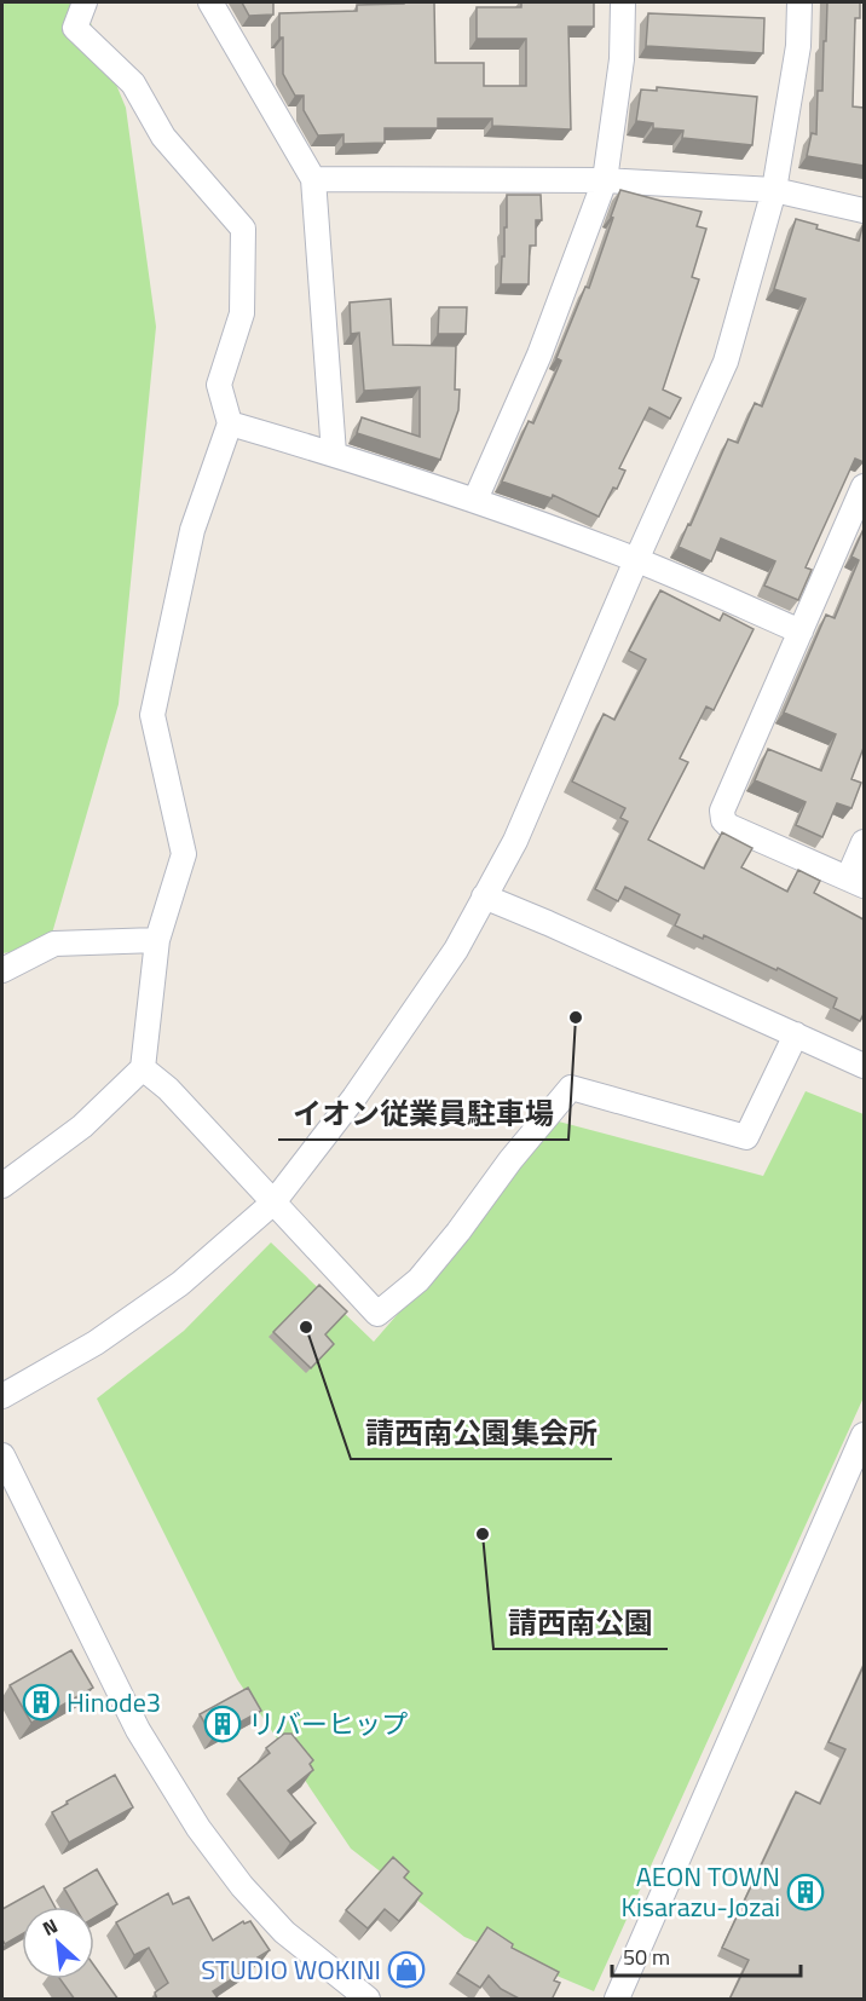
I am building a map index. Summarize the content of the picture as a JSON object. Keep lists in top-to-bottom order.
{
  "places": {
    "other": ["イオン従業員駐車場", "請西南公園集会所", "請西南公園"],
    "building": ["Hinode3", "リバーヒップ", "AEON TOWN Kisarazu-Jozai"],
    "shop": ["STUDIO WOKINI"]
  },
  "scale_bar": "50 m",
  "north": "top left"
}
